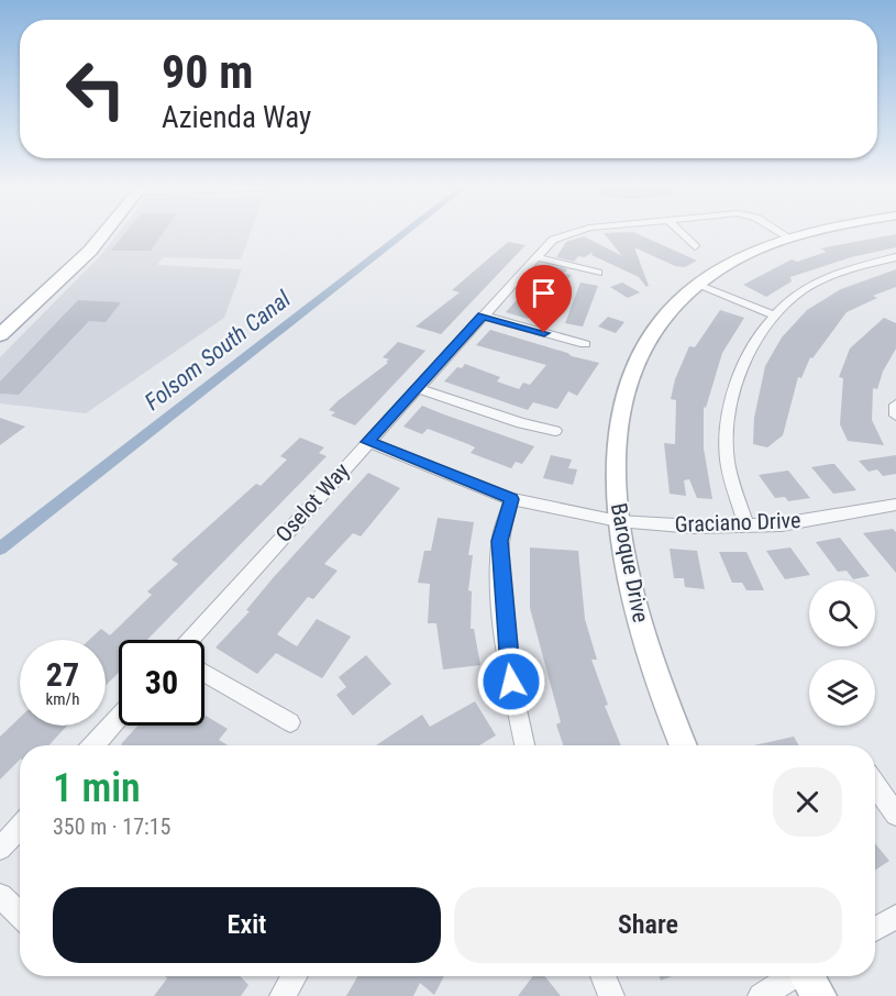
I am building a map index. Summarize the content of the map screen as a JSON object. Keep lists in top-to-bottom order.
{
  "streets": {
    "street": ["Oselot Way", "Graciano Drive", "Baroque Drive"]
  },
  "crossings": [
    ["Oselot Way", "Graciano Drive"],
    ["Oselot Way", "Baroque Drive"],
    ["Graciano Drive", "Baroque Drive"]
  ],
  "water": ["Folsom South Canal"],
  "page": {
    "turn": ["90 m", "Azienda Way"],
    "speed": "27 km/h",
    "limit": "30",
    "heading": ["1 min", "350 m · 17:15"],
    "buttons": ["Exit", "Share"]
  }
}
